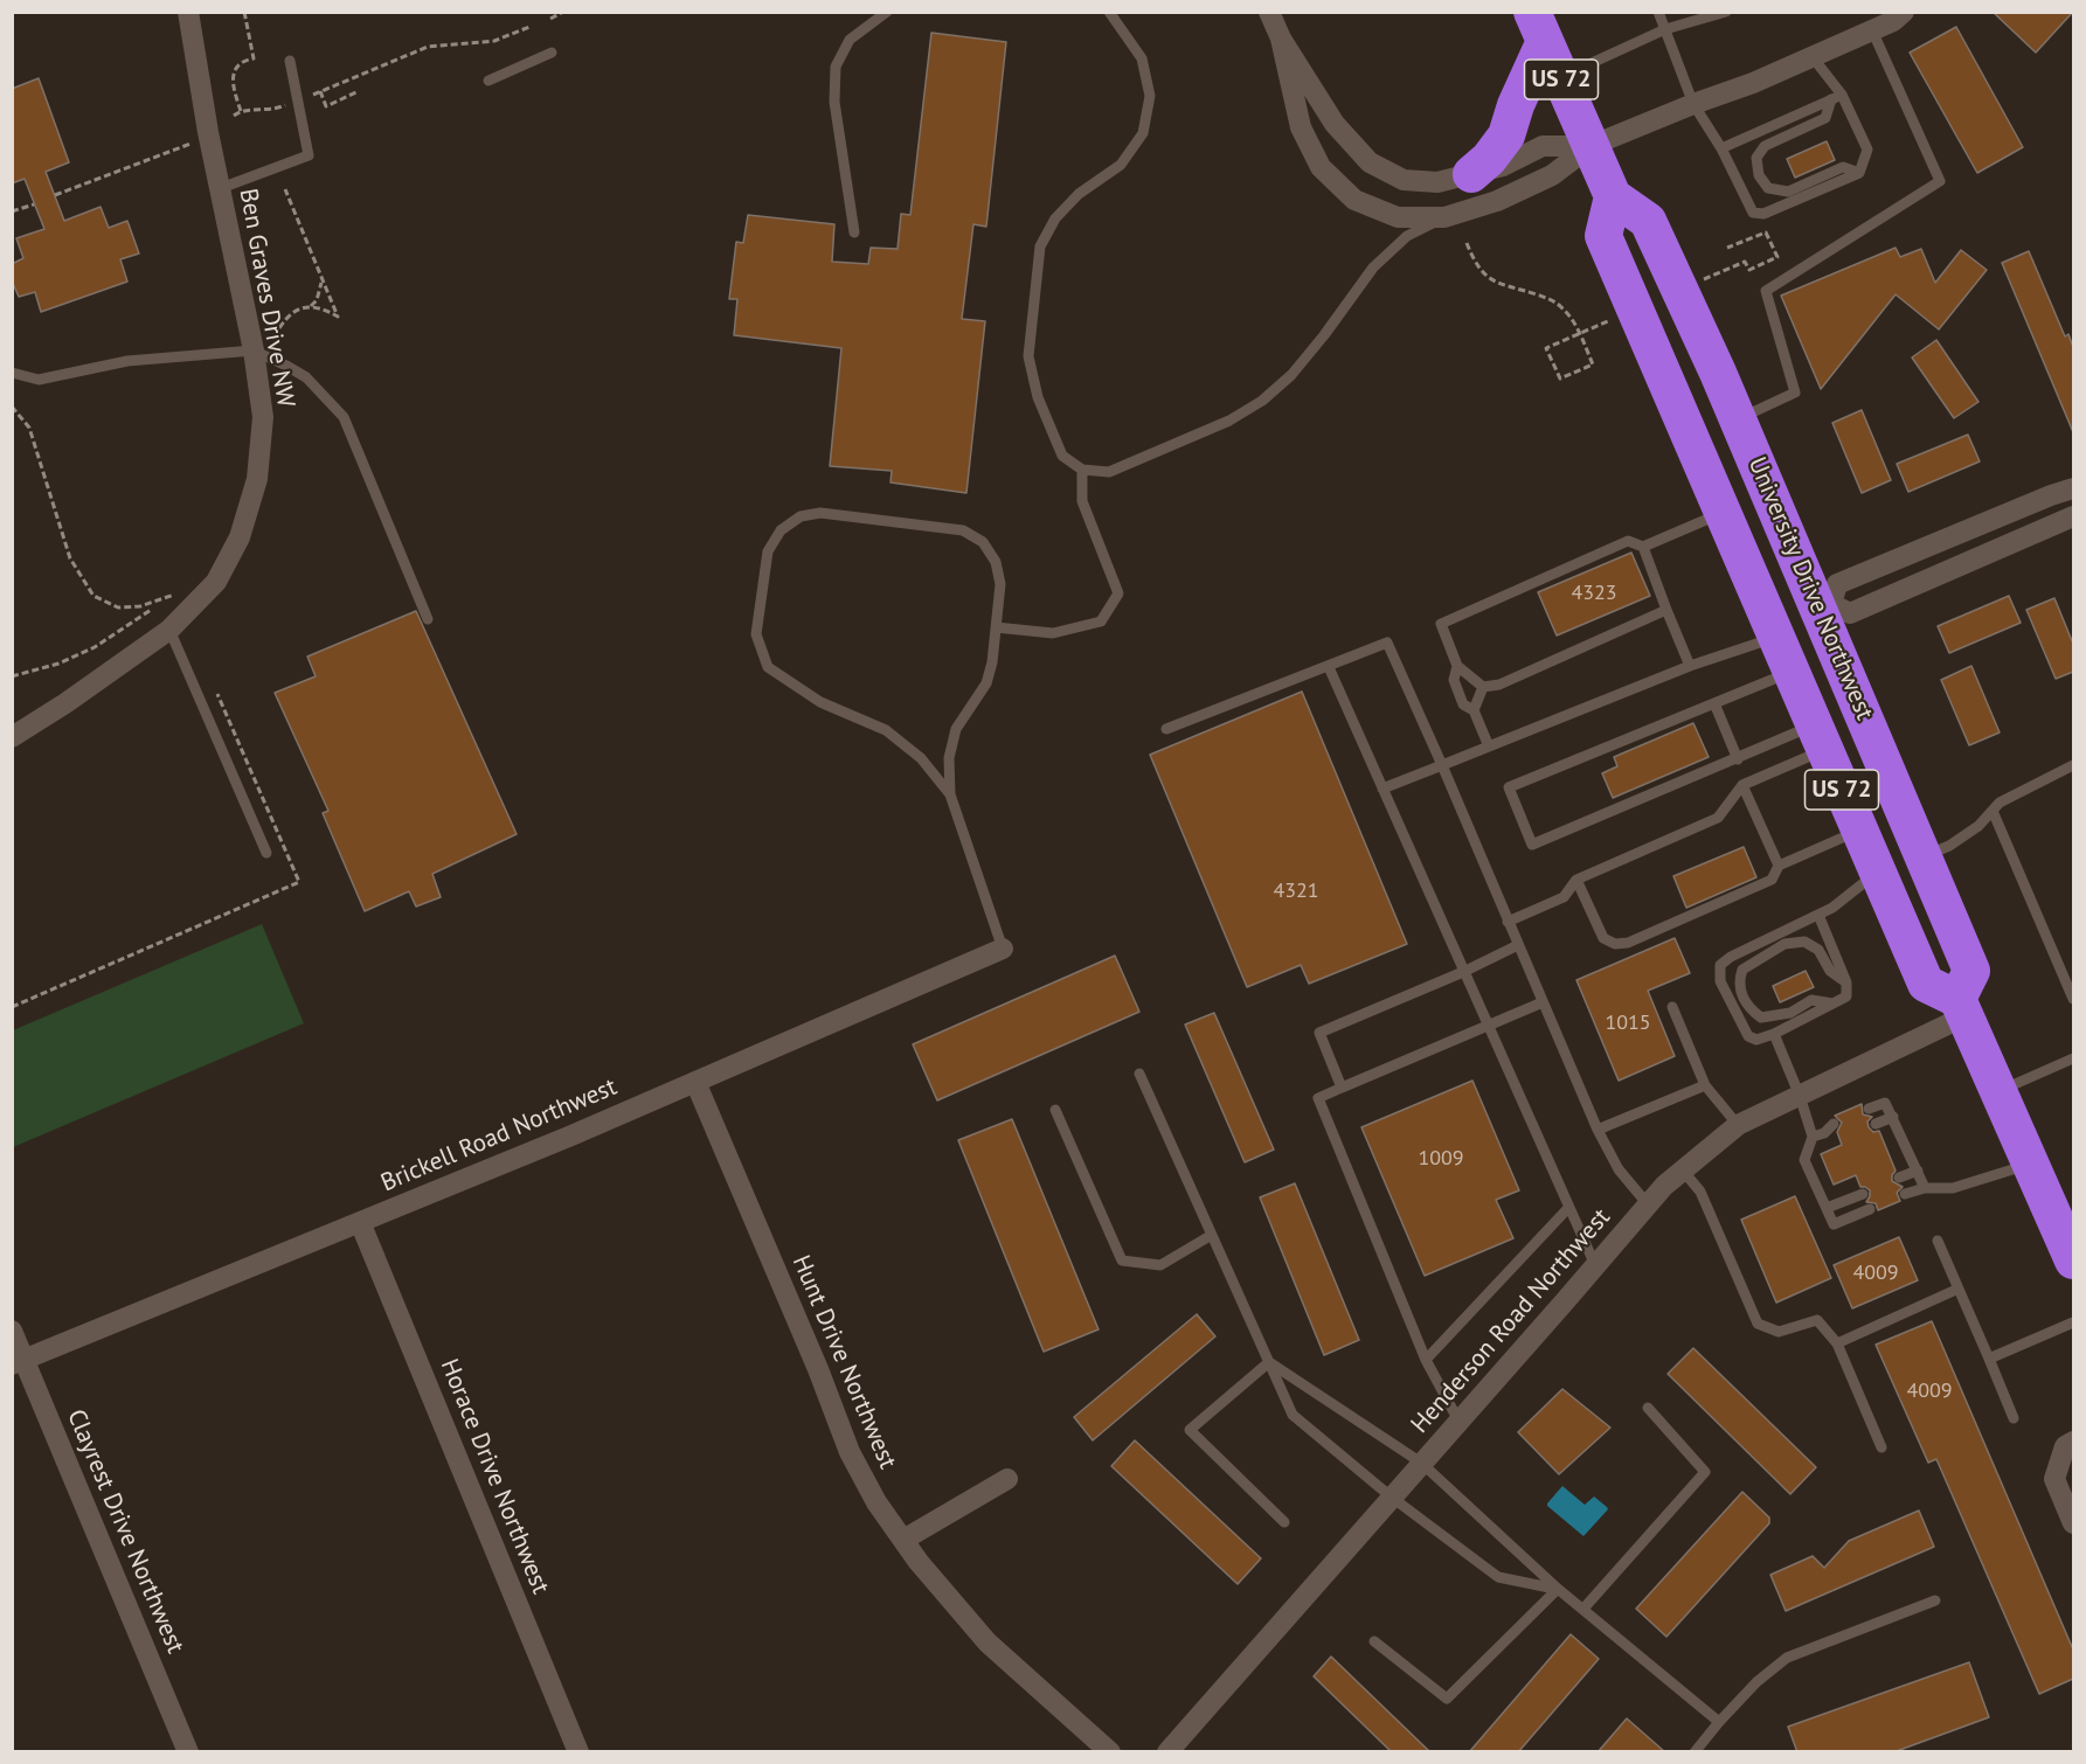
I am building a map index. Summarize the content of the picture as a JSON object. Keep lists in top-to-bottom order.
{
  "streets": {
    "highway": ["US 72", "University Drive Northwest"],
    "street": [
      "Ben Graves Drive NW",
      "Brickell Road Northwest",
      "Henderson Road Northwest",
      "Hunt Drive Northwest",
      "Horace Drive Northwest",
      "Clayrest Drive Northwest"
    ]
  },
  "crossings": [
    ["US 72", "University Drive Northwest"],
    ["University Drive Northwest", "Henderson Road Northwest"],
    ["Brickell Road Northwest", "Hunt Drive Northwest"],
    ["Brickell Road Northwest", "Horace Drive Northwest"],
    ["Brickell Road Northwest", "Clayrest Drive Northwest"]
  ],
  "house_numbers": [
    "4323",
    "4321",
    "1015",
    "1009",
    "4009",
    "4009"
  ]
}
